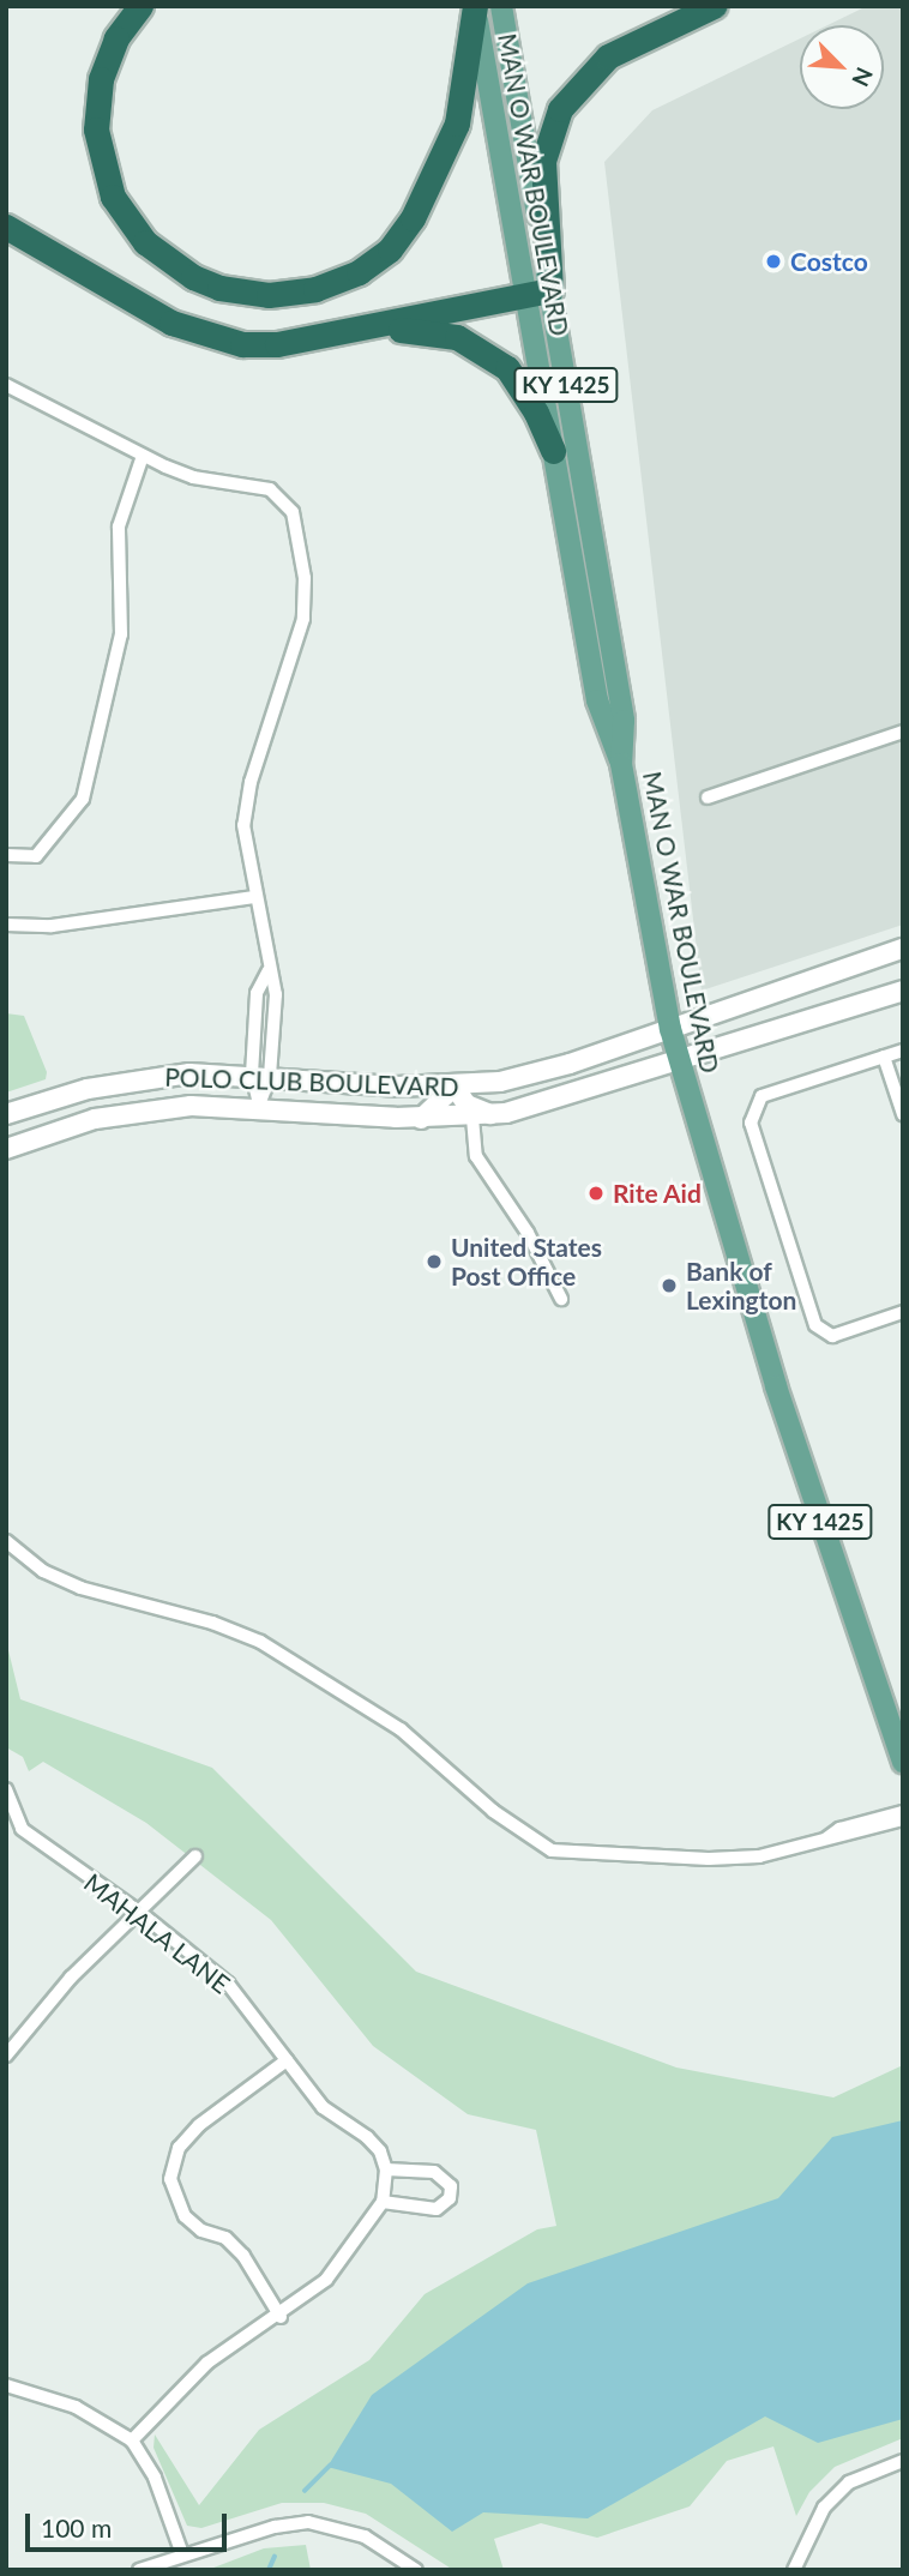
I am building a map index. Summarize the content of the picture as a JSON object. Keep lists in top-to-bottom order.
{
  "streets": {
    "main road": ["MAN O WAR BOULEVARD", "KY 1425"],
    "street": ["POLO CLUB BOULEVARD", "MAHALA LANE"]
  },
  "crossings": [
    ["MAN O WAR BOULEVARD", "POLO CLUB BOULEVARD"]
  ],
  "places": [
    "Costco",
    "Rite Aid",
    "United States Post Office",
    "Bank of Lexington"
  ],
  "scale_bar": "100 m",
  "north": "bottom right"
}
